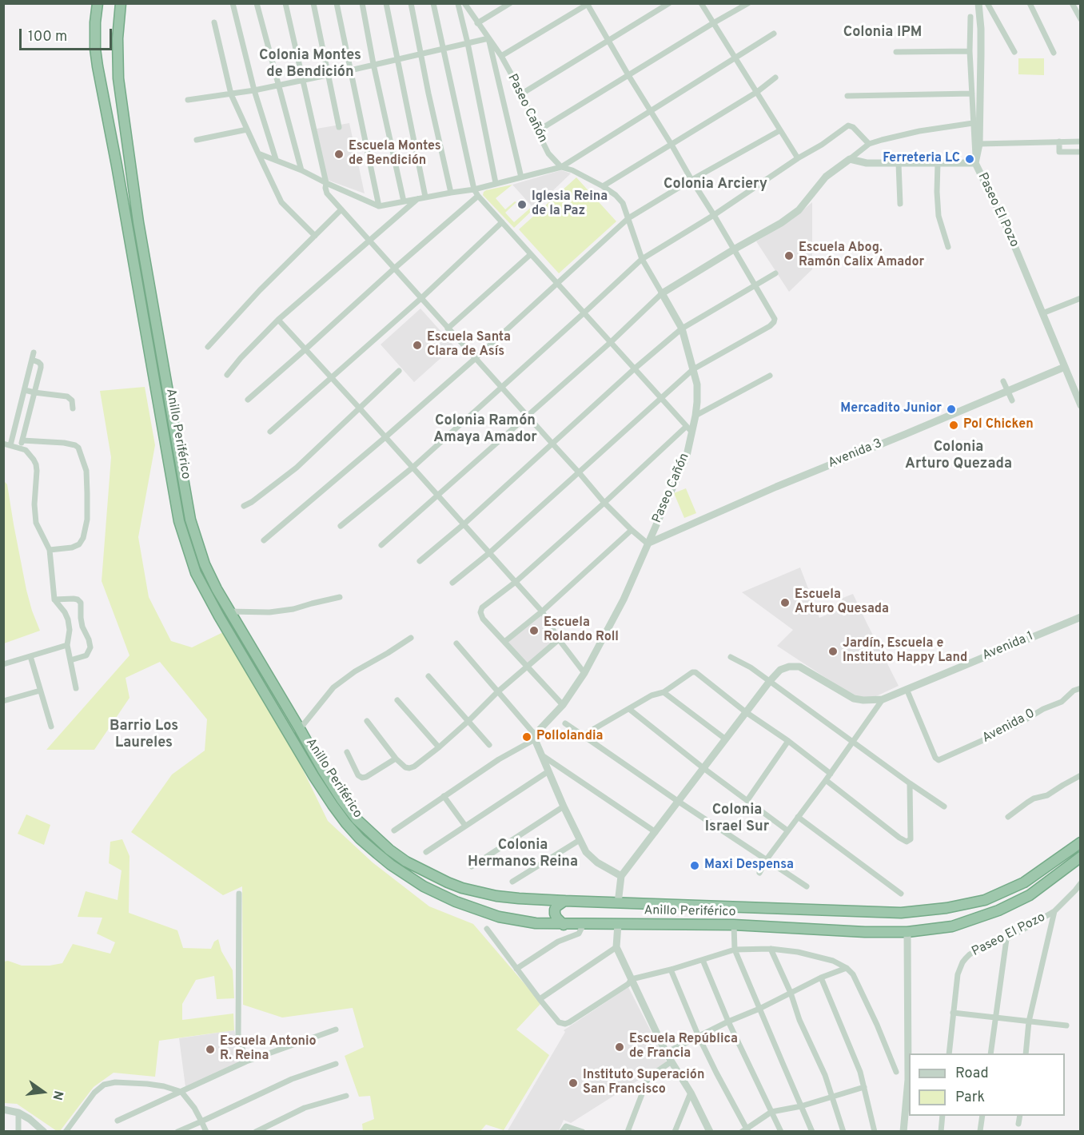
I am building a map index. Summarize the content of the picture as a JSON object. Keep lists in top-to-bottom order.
{
  "streets": {
    "highway": ["Anillo Periférico"],
    "street": [
      "Paseo Cañón",
      "Paseo El Pozo",
      "Avenida 3",
      "Avenida 1",
      "Avenida 0"
    ]
  },
  "crossings": [
    ["Paseo Cañón", "Avenida 3"],
    ["Paseo El Pozo", "Avenida 3"],
    ["Avenida 1", "Avenida 0"]
  ],
  "districts": [
    "Colonia IPM",
    "Colonia Montes de Bendición",
    "Colonia Arciery",
    "Colonia Ramón Amaya Amador",
    "Colonia Arturo Quezada",
    "Barrio Los Laureles",
    "Colonia Israel Sur",
    "Colonia Hermanos Reina"
  ],
  "places": [
    "Escuela Montes de Bendición",
    "Ferreteria LC",
    "Iglesia Reina de la Paz",
    "Escuela Abog. Ramón Calix Amador",
    "Escuela Santa Clara de Asís",
    "Mercadito Junior",
    "Pol Chicken",
    "Escuela Arturo Quesada",
    "Escuela Rolando Roll",
    "Jardín, Escuela e Instituto Happy Land",
    "Pollolandia",
    "Maxi Despensa",
    "Escuela República de Francia",
    "Escuela Antonio R. Reina",
    "Instituto Superación San Francisco"
  ],
  "legend": ["Road", "Park"],
  "scale_bar": "100 m",
  "north": "right"
}
